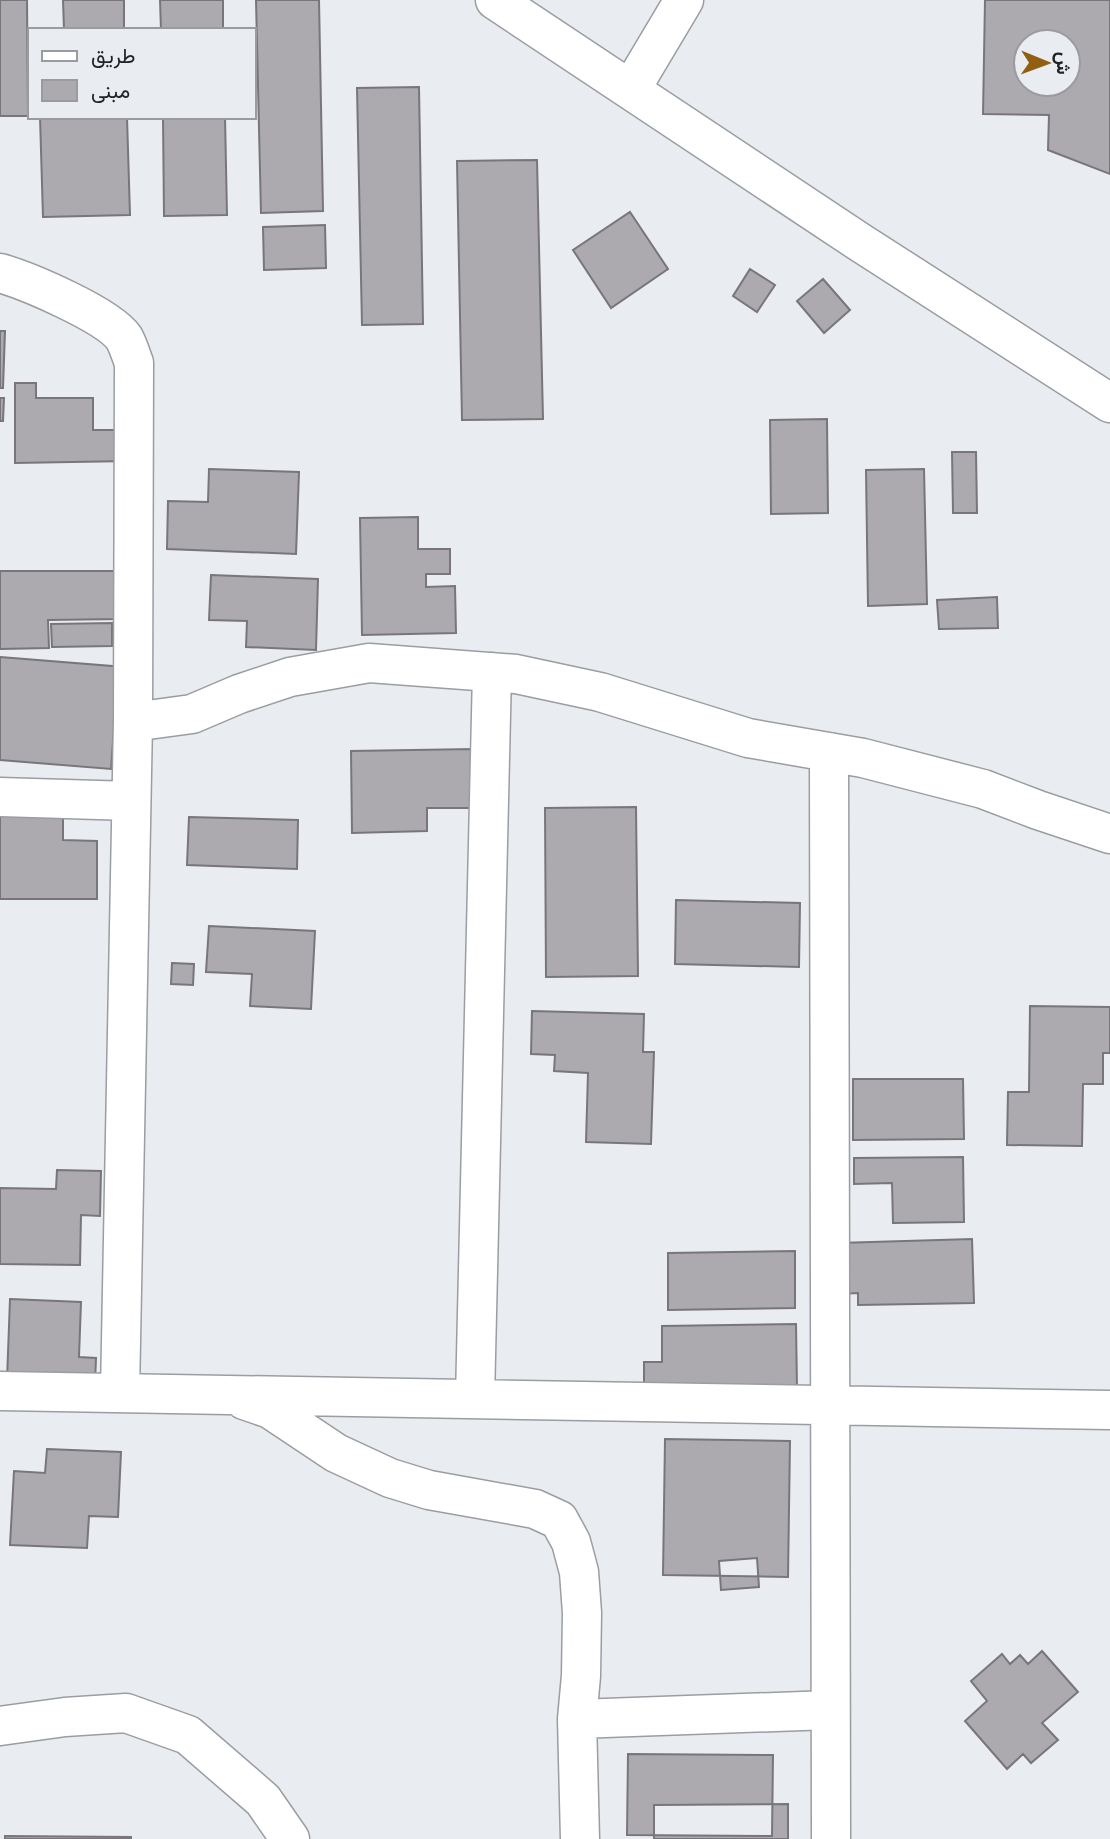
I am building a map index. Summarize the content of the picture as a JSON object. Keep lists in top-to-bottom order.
{
  "legend": ["طريق", "مبنى"],
  "north": "right"
}
